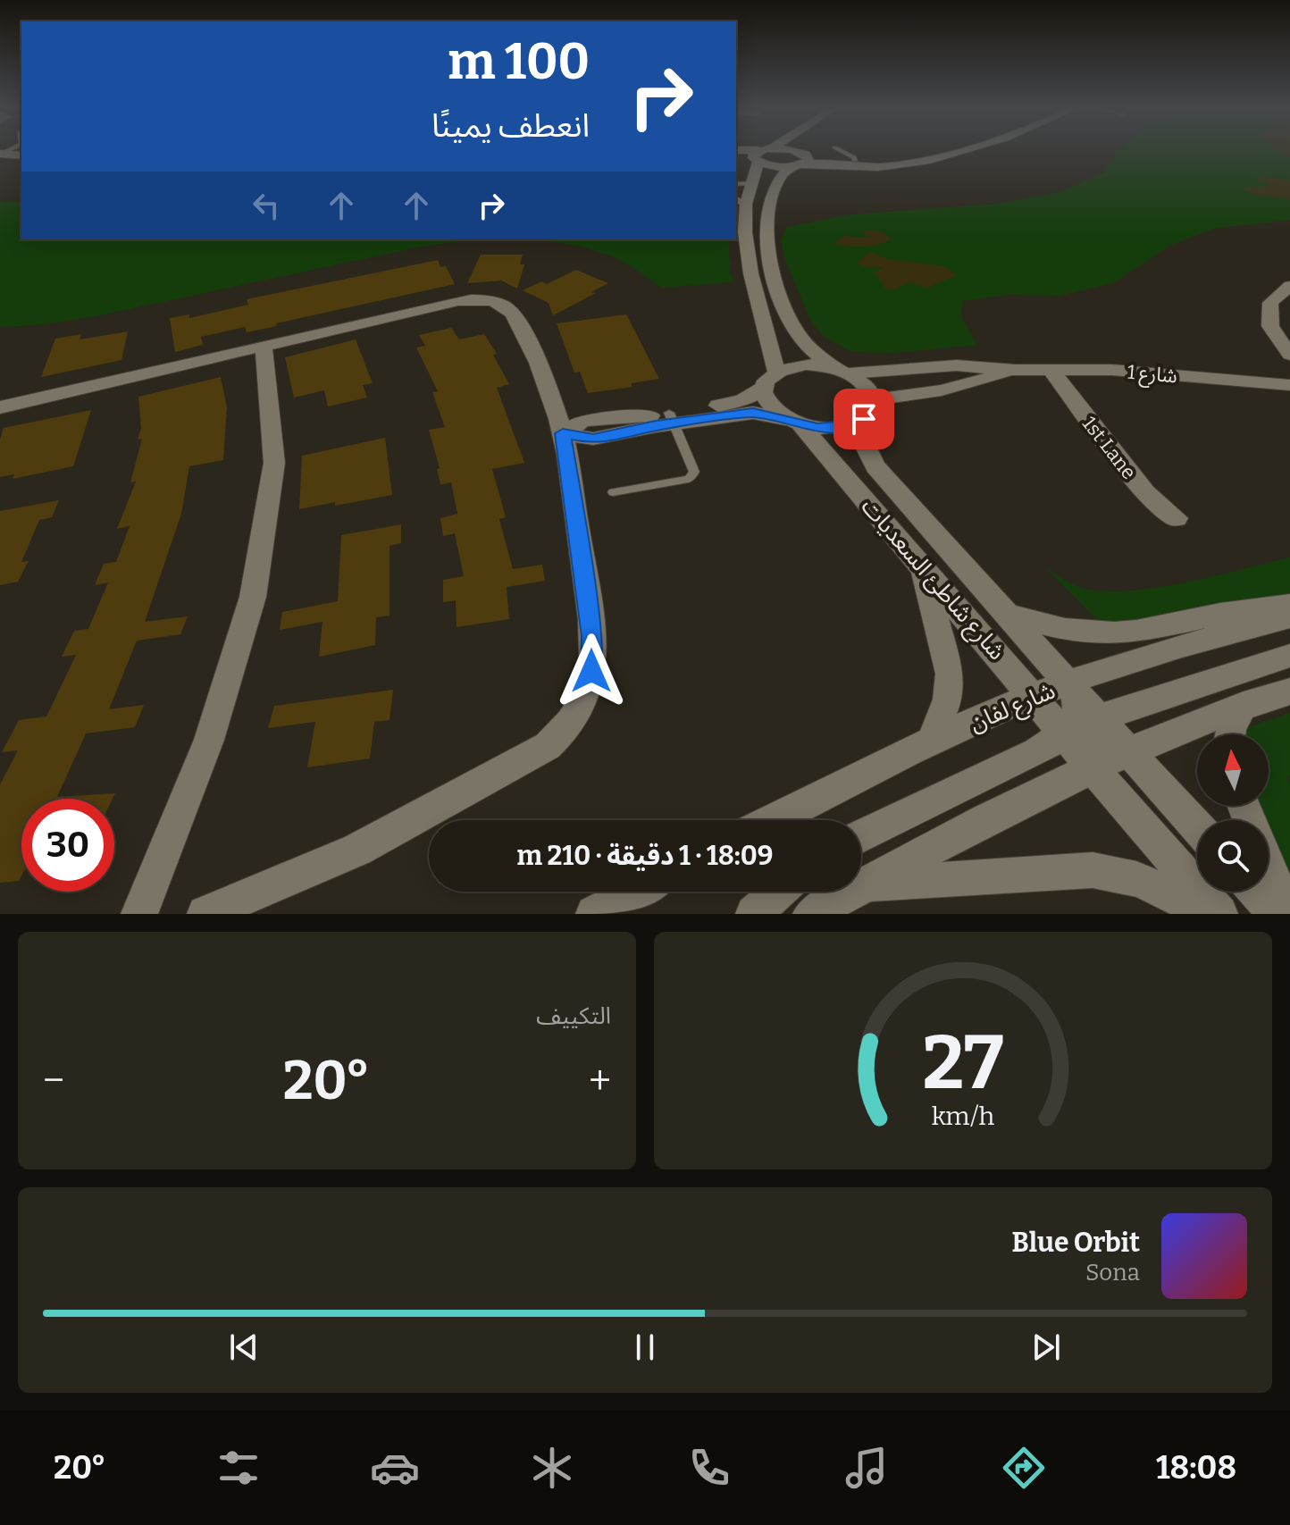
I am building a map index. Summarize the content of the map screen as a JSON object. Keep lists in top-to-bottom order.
{
  "streets": {
    "street": [
      "شارع 1",
      "1st Lane",
      "شارع شاطئ السعديات",
      "شارع لفان"
    ]
  },
  "crossings": [
    ["شارع 1", "1st Lane"],
    ["شارع 1", "شارع شاطئ السعديات"],
    ["شارع شاطئ السعديات", "شارع لفان"]
  ],
  "north": "top",
  "page": {
    "turn": ["100 m", "انعطف يمينًا"],
    "limit": "30",
    "trip": "18:09 · 1 دقيقة · 210 m",
    "tile": "التكييف",
    "heat": ["−", "20°", "+"],
    "song": ["Blue Orbit", "Sona"],
    "tabs": ["18:08", "20°"],
    "gauge": ["27", "km/h"]
  }
}
